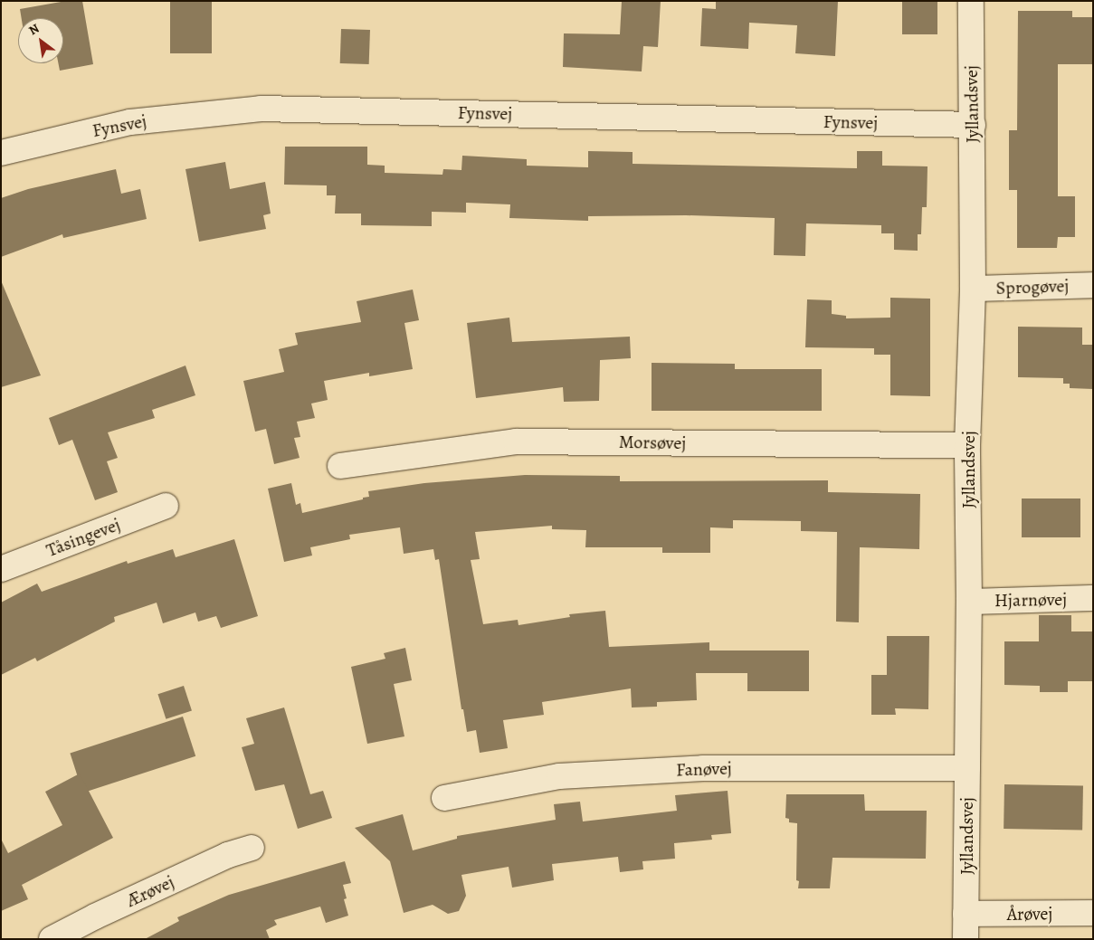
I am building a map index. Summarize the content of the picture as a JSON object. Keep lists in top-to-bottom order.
{
  "streets": {
    "street": [
      "Jyllandsvej",
      "Fynsvej",
      "Sprogøvej",
      "Morsøvej",
      "Tåsingevej",
      "Hjarnøvej",
      "Fanøvej",
      "Ærøvej",
      "Årøvej"
    ]
  },
  "crossings": [
    ["Jyllandsvej", "Fynsvej"],
    ["Jyllandsvej", "Sprogøvej"],
    ["Jyllandsvej", "Morsøvej"],
    ["Jyllandsvej", "Hjarnøvej"],
    ["Jyllandsvej", "Fanøvej"],
    ["Jyllandsvej", "Årøvej"]
  ],
  "north": "top left"
}
